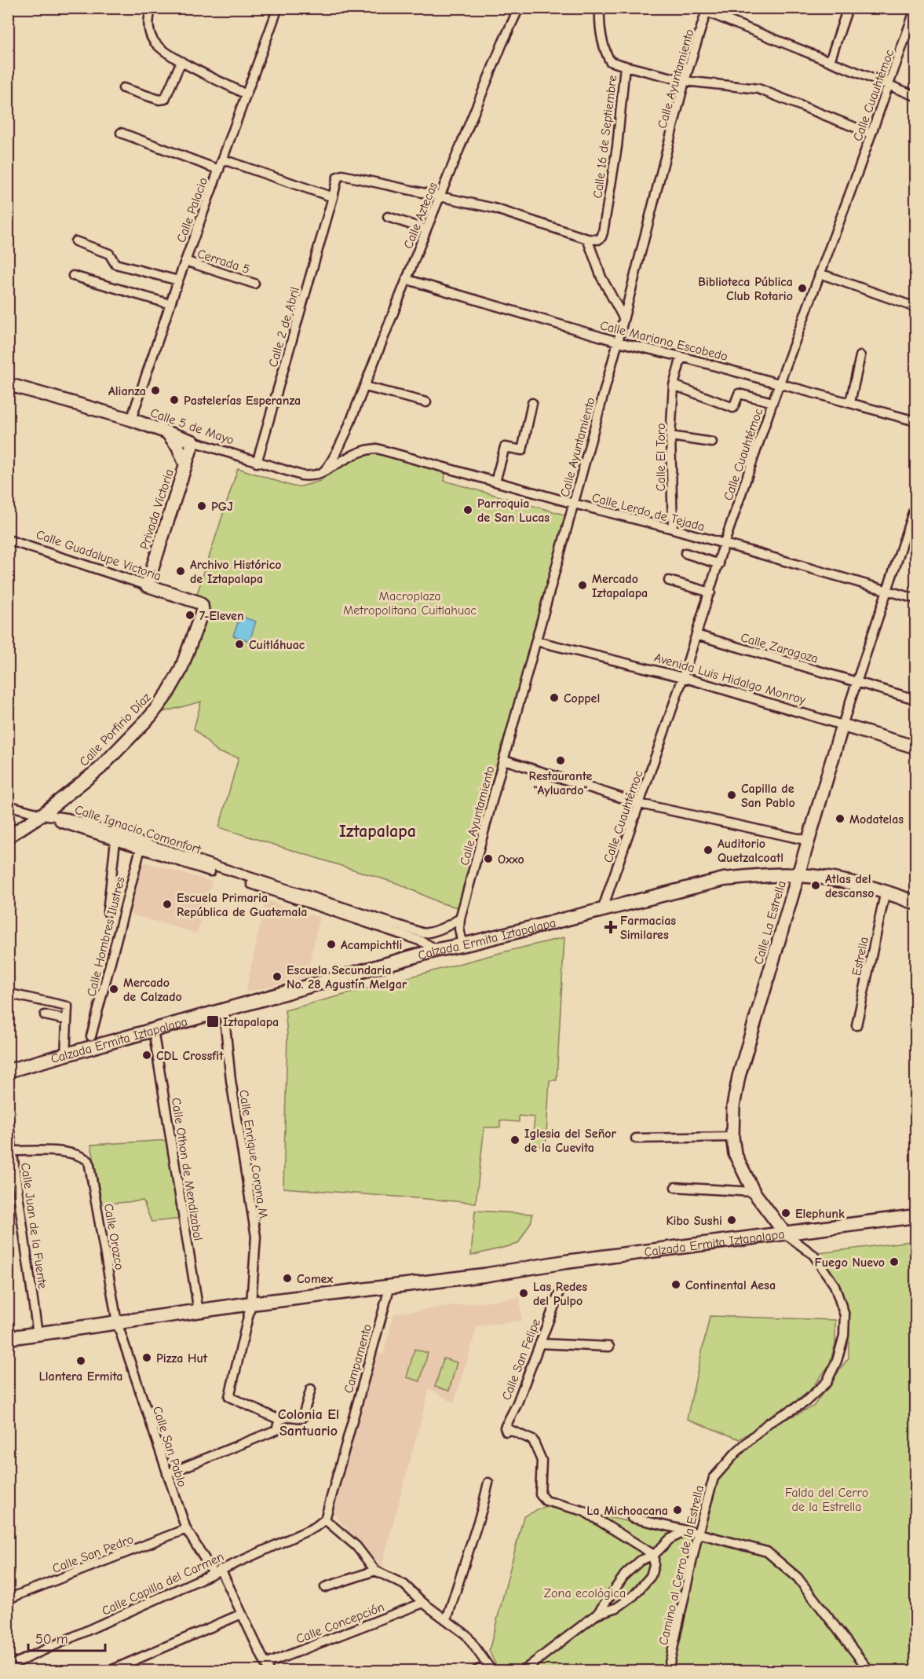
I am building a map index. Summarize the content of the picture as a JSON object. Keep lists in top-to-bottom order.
{
  "streets": {
    "main road": ["Calzada Ermita Iztapalapa"],
    "street": [
      "Calle Ayuntamiento",
      "Calle Cuauhtémoc",
      "Calle 16 de Septiembre",
      "Calle Palacio",
      "Calle Aztecas",
      "Cerrada 5",
      "Calle 2 de Abril",
      "Calle Mariano Escobedo",
      "Calle 5 de Mayo",
      "Calle El Toro",
      "Privada Victoria",
      "Calle Lerdo de Tejada",
      "Calle Guadalupe Victoria",
      "Calle Zaragoza",
      "Avenida Luis Hidalgo Monroy",
      "Calle Porfirio Díaz",
      "Calle Ignacio Comonfort",
      "Calle La Estrella",
      "Calle Hombres Ilustres",
      "Estrella",
      "Calle Enrique Corona M.",
      "Calle Othon de Mendizabal",
      "Calle Juan de la Fuente",
      "Calle Orozco",
      "Campamento",
      "Calle San Felipe",
      "Calle San Pablo",
      "Calle San Pedro",
      "Camino al Cerro de la Estrella",
      "Calle Capilla del Carmen",
      "Calle Concepción"
    ]
  },
  "crossings": [
    ["Calle Ayuntamiento", "Calle Mariano Escobedo"],
    ["Calle Ayuntamiento", "Calle Lerdo de Tejada"],
    ["Calle Ayuntamiento", "Avenida Luis Hidalgo Monroy"],
    ["Calle Ayuntamiento", "Calle Ignacio Comonfort"],
    ["Calle Ayuntamiento", "Calzada Ermita Iztapalapa"],
    ["Calle Cuauhtémoc", "Calle Mariano Escobedo"],
    ["Calle Cuauhtémoc", "Calle Lerdo de Tejada"],
    ["Calle Cuauhtémoc", "Calle Zaragoza"],
    ["Calle Cuauhtémoc", "Avenida Luis Hidalgo Monroy"],
    ["Calle Cuauhtémoc", "Calzada Ermita Iztapalapa"],
    ["Calle Palacio", "Cerrada 5"],
    ["Calle Palacio", "Calle 5 de Mayo"],
    ["Calle Aztecas", "Calle Mariano Escobedo"],
    ["Calle Aztecas", "Calle 5 de Mayo"],
    ["Calle Aztecas", "Calle Lerdo de Tejada"],
    ["Calle 2 de Abril", "Calle 5 de Mayo"],
    ["Calle Mariano Escobedo", "Calle El Toro"],
    ["Calle 5 de Mayo", "Privada Victoria"],
    ["Calle 5 de Mayo", "Calle Lerdo de Tejada"],
    ["Calle El Toro", "Calle Lerdo de Tejada"],
    ["Privada Victoria", "Calle Guadalupe Victoria"],
    ["Calle Lerdo de Tejada", "Calle La Estrella"],
    ["Calle Guadalupe Victoria", "Calle Porfirio Díaz"],
    ["Calle Zaragoza", "Calle La Estrella"],
    ["Avenida Luis Hidalgo Monroy", "Calle La Estrella"],
    ["Calle Ignacio Comonfort", "Calle Hombres Ilustres"],
    ["Calle Ignacio Comonfort", "Calzada Ermita Iztapalapa"],
    ["Calle La Estrella", "Calzada Ermita Iztapalapa"],
    ["Calle La Estrella", "Camino al Cerro de la Estrella"],
    ["Calzada Ermita Iztapalapa", "Estrella"],
    ["Calzada Ermita Iztapalapa", "Calle Enrique Corona M."],
    ["Calzada Ermita Iztapalapa", "Calle Othon de Mendizabal"],
    ["Calzada Ermita Iztapalapa", "Calle Juan de la Fuente"],
    ["Calzada Ermita Iztapalapa", "Calle Orozco"],
    ["Calzada Ermita Iztapalapa", "Campamento"],
    ["Calzada Ermita Iztapalapa", "Calle San Pablo"],
    ["Calzada Ermita Iztapalapa", "Camino al Cerro de la Estrella"],
    ["Calle Juan de la Fuente", "Calle Orozco"],
    ["Calle Orozco", "Calle San Pablo"],
    ["Campamento", "Calle Capilla del Carmen"],
    ["Calle San Pablo", "Calle San Pedro"],
    ["Calle San Pablo", "Calle Capilla del Carmen"],
    ["Calle San Pablo", "Calle Concepción"]
  ],
  "districts": ["Iztapalapa", "Colonia El Santuario"],
  "parks": ["Macroplaza Metropolitana Cuitlahuac", "Falda del Cerro de la Estrella", "Zona ecológica"],
  "places": {
    "other": [
      "Biblioteca Pública Club Rotario",
      "Alianza",
      "Pastelerías Esperanza",
      "PGJ",
      "Parroquia de San Lucas",
      "Archivo Histórico de Iztapalapa",
      "Mercado Iztapalapa",
      "7-Eleven",
      "Cuitláhuac",
      "Coppel",
      "Restaurante \"Ayluardo\"",
      "Capilla de San Pablo",
      "Modatelas",
      "Auditorio Quetzalcoatl",
      "Oxxo",
      "Atlas del descanso",
      "Escuela Primaria República de Guatemala",
      "Acampichtli",
      "Escuela Secundaria No. 28 Agustín Melgar",
      "Mercado de Calzado",
      "CDL Crossfit",
      "Iglesia del Señor de la Cuevita",
      "Elephunk",
      "Kibo Sushi",
      "Fuego Nuevo",
      "Comex",
      "Continental Aesa",
      "Las Redes del Pulpo",
      "Pizza Hut",
      "Llantera Ermita",
      "La Michoacana"
    ],
    "health": ["Farmacias Similares"],
    "transit": ["Iztapalapa"]
  },
  "scale_bar": "50 m"
}
